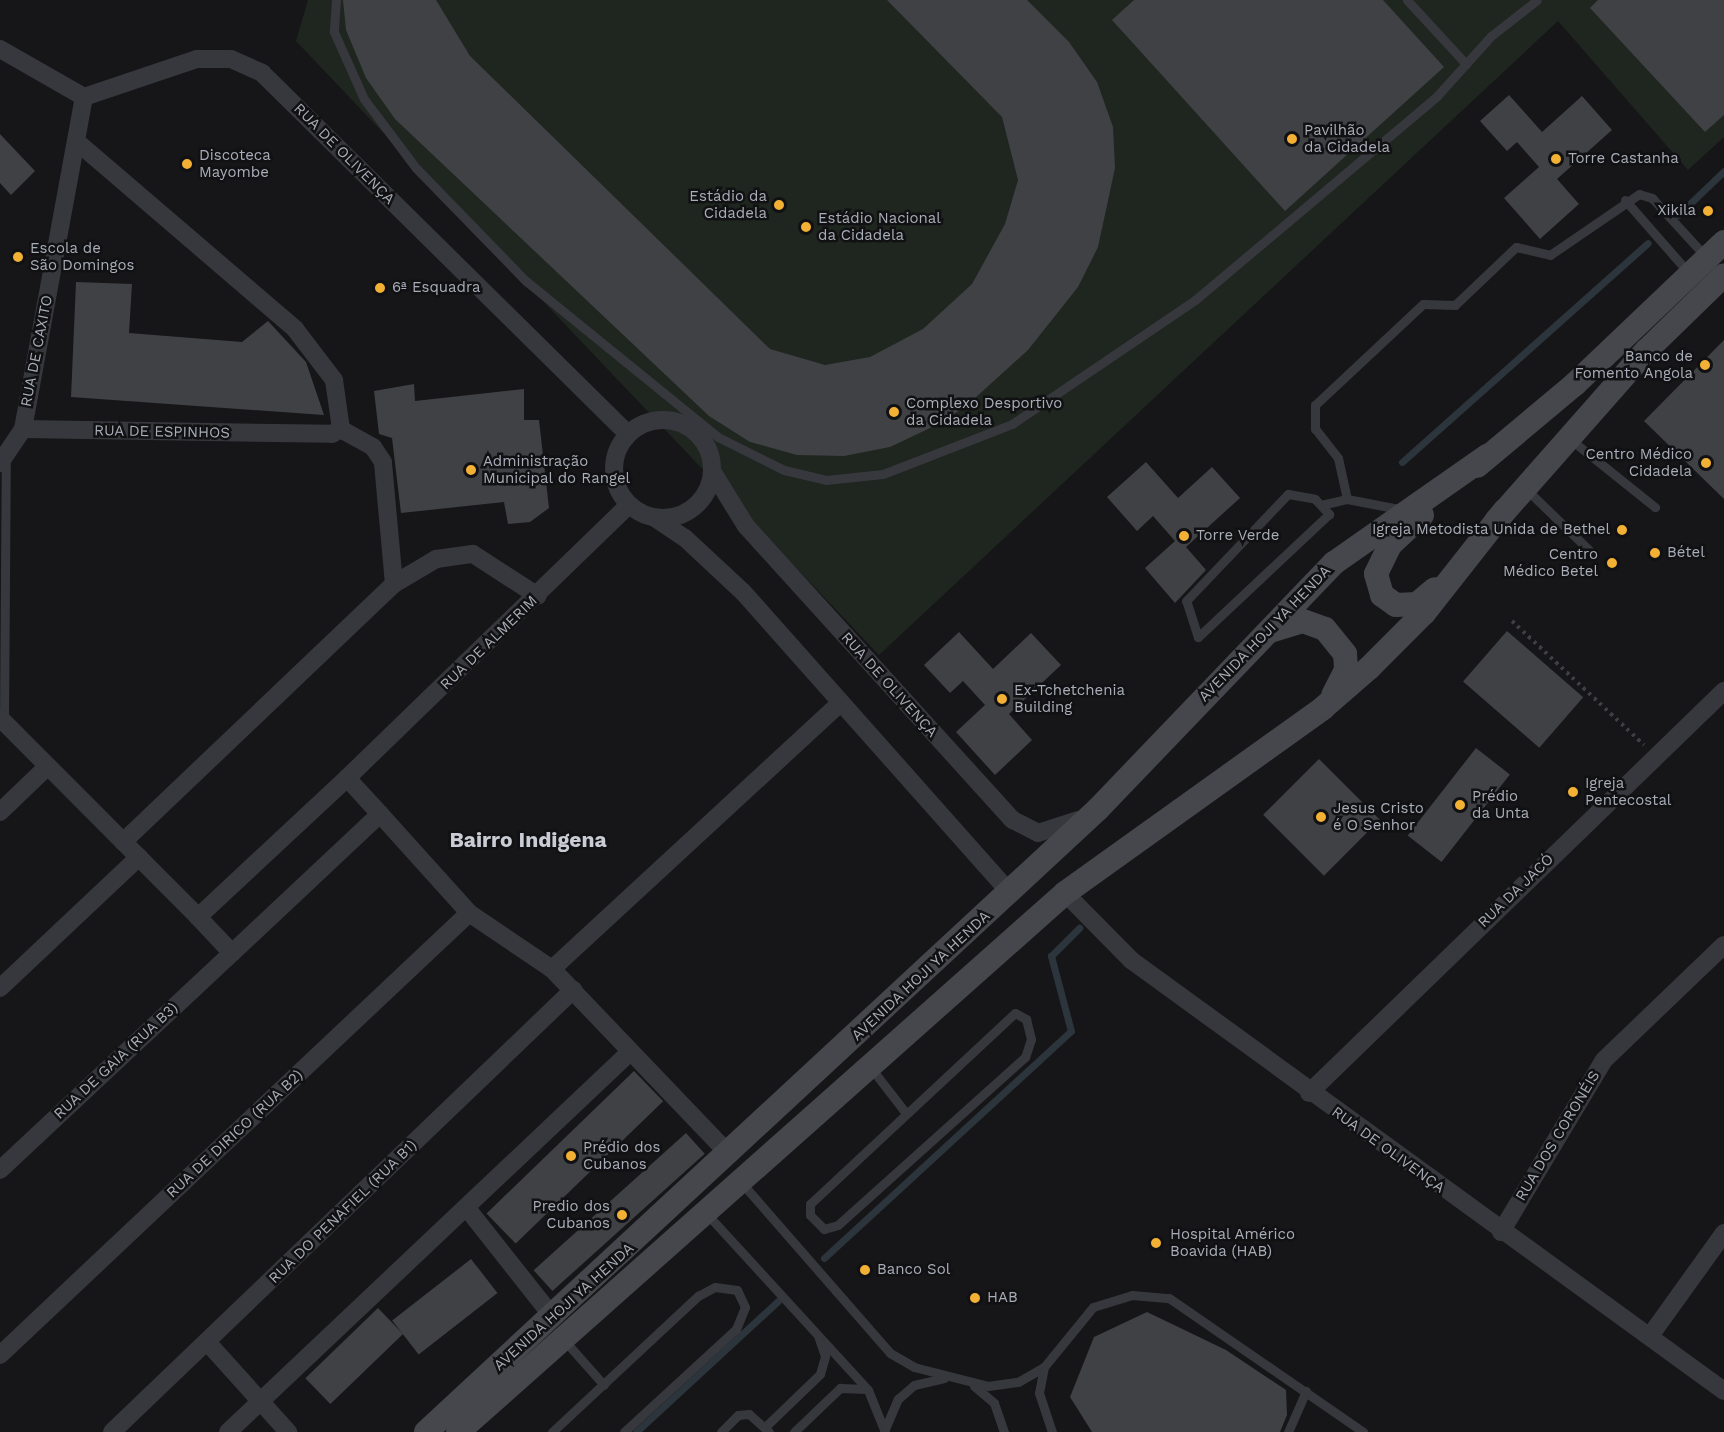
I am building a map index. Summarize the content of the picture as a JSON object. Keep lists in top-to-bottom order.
{
  "streets": {
    "main road": ["AVENIDA HOJI YA HENDA"],
    "street": [
      "RUA DE OLIVENÇA",
      "RUA DE CAXITO",
      "RUA DE ESPINHOS",
      "RUA DE ALMERIM",
      "RUA DA JACÓ",
      "RUA DE GAIA (RUA B3)",
      "RUA DE DIRICO (RUA B2)",
      "RUA DOS CORONÉIS",
      "RUA DO PENAFIEL (RUA B1)"
    ]
  },
  "crossings": [
    ["RUA DE OLIVENÇA", "RUA DE CAXITO"],
    ["RUA DE OLIVENÇA", "AVENIDA HOJI YA HENDA"],
    ["RUA DE OLIVENÇA", "RUA DE ALMERIM"],
    ["RUA DE OLIVENÇA", "RUA DA JACÓ"],
    ["RUA DE OLIVENÇA", "RUA DOS CORONÉIS"],
    ["RUA DE CAXITO", "RUA DE ESPINHOS"]
  ],
  "districts": ["Bairro Indigena"],
  "places": [
    "Pavilhão da Cidadela",
    "Torre Castanha",
    "Discoteca Mayombe",
    "Estádio da Cidadela",
    "Xikila",
    "Estádio Nacional da Cidadela",
    "Escola de São Domingos",
    "6ª Esquadra",
    "Banco de Fomento Angola",
    "Complexo Desportivo da Cidadela",
    "Centro Médico Cidadela",
    "Administração Municipal do Rangel",
    "Igreja Metodista Unida de Bethel",
    "Torre Verde",
    "Bétel",
    "Centro Médico Betel",
    "Ex-Tchetchenia Building",
    "Igreja Pentecostal",
    "Prédio da Unta",
    "Jesus Cristo é O Senhor",
    "Prédio dos Cubanos",
    "Predio dos Cubanos",
    "Hospital Américo Boavida (HAB)",
    "Banco Sol",
    "HAB"
  ]
}
